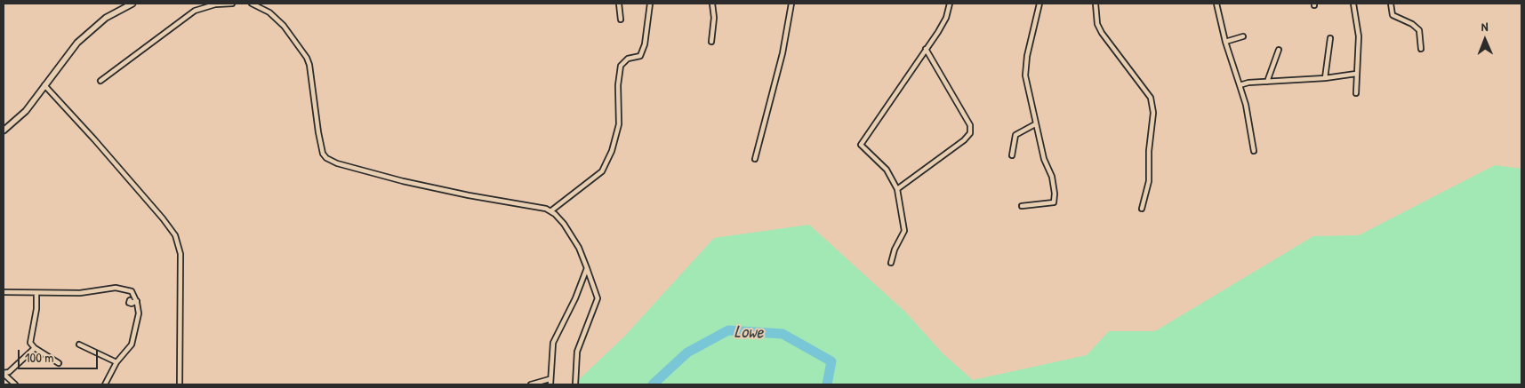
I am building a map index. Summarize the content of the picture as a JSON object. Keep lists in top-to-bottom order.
{
  "water": ["Lowe"],
  "scale_bar": "100 m",
  "north": "top"
}
